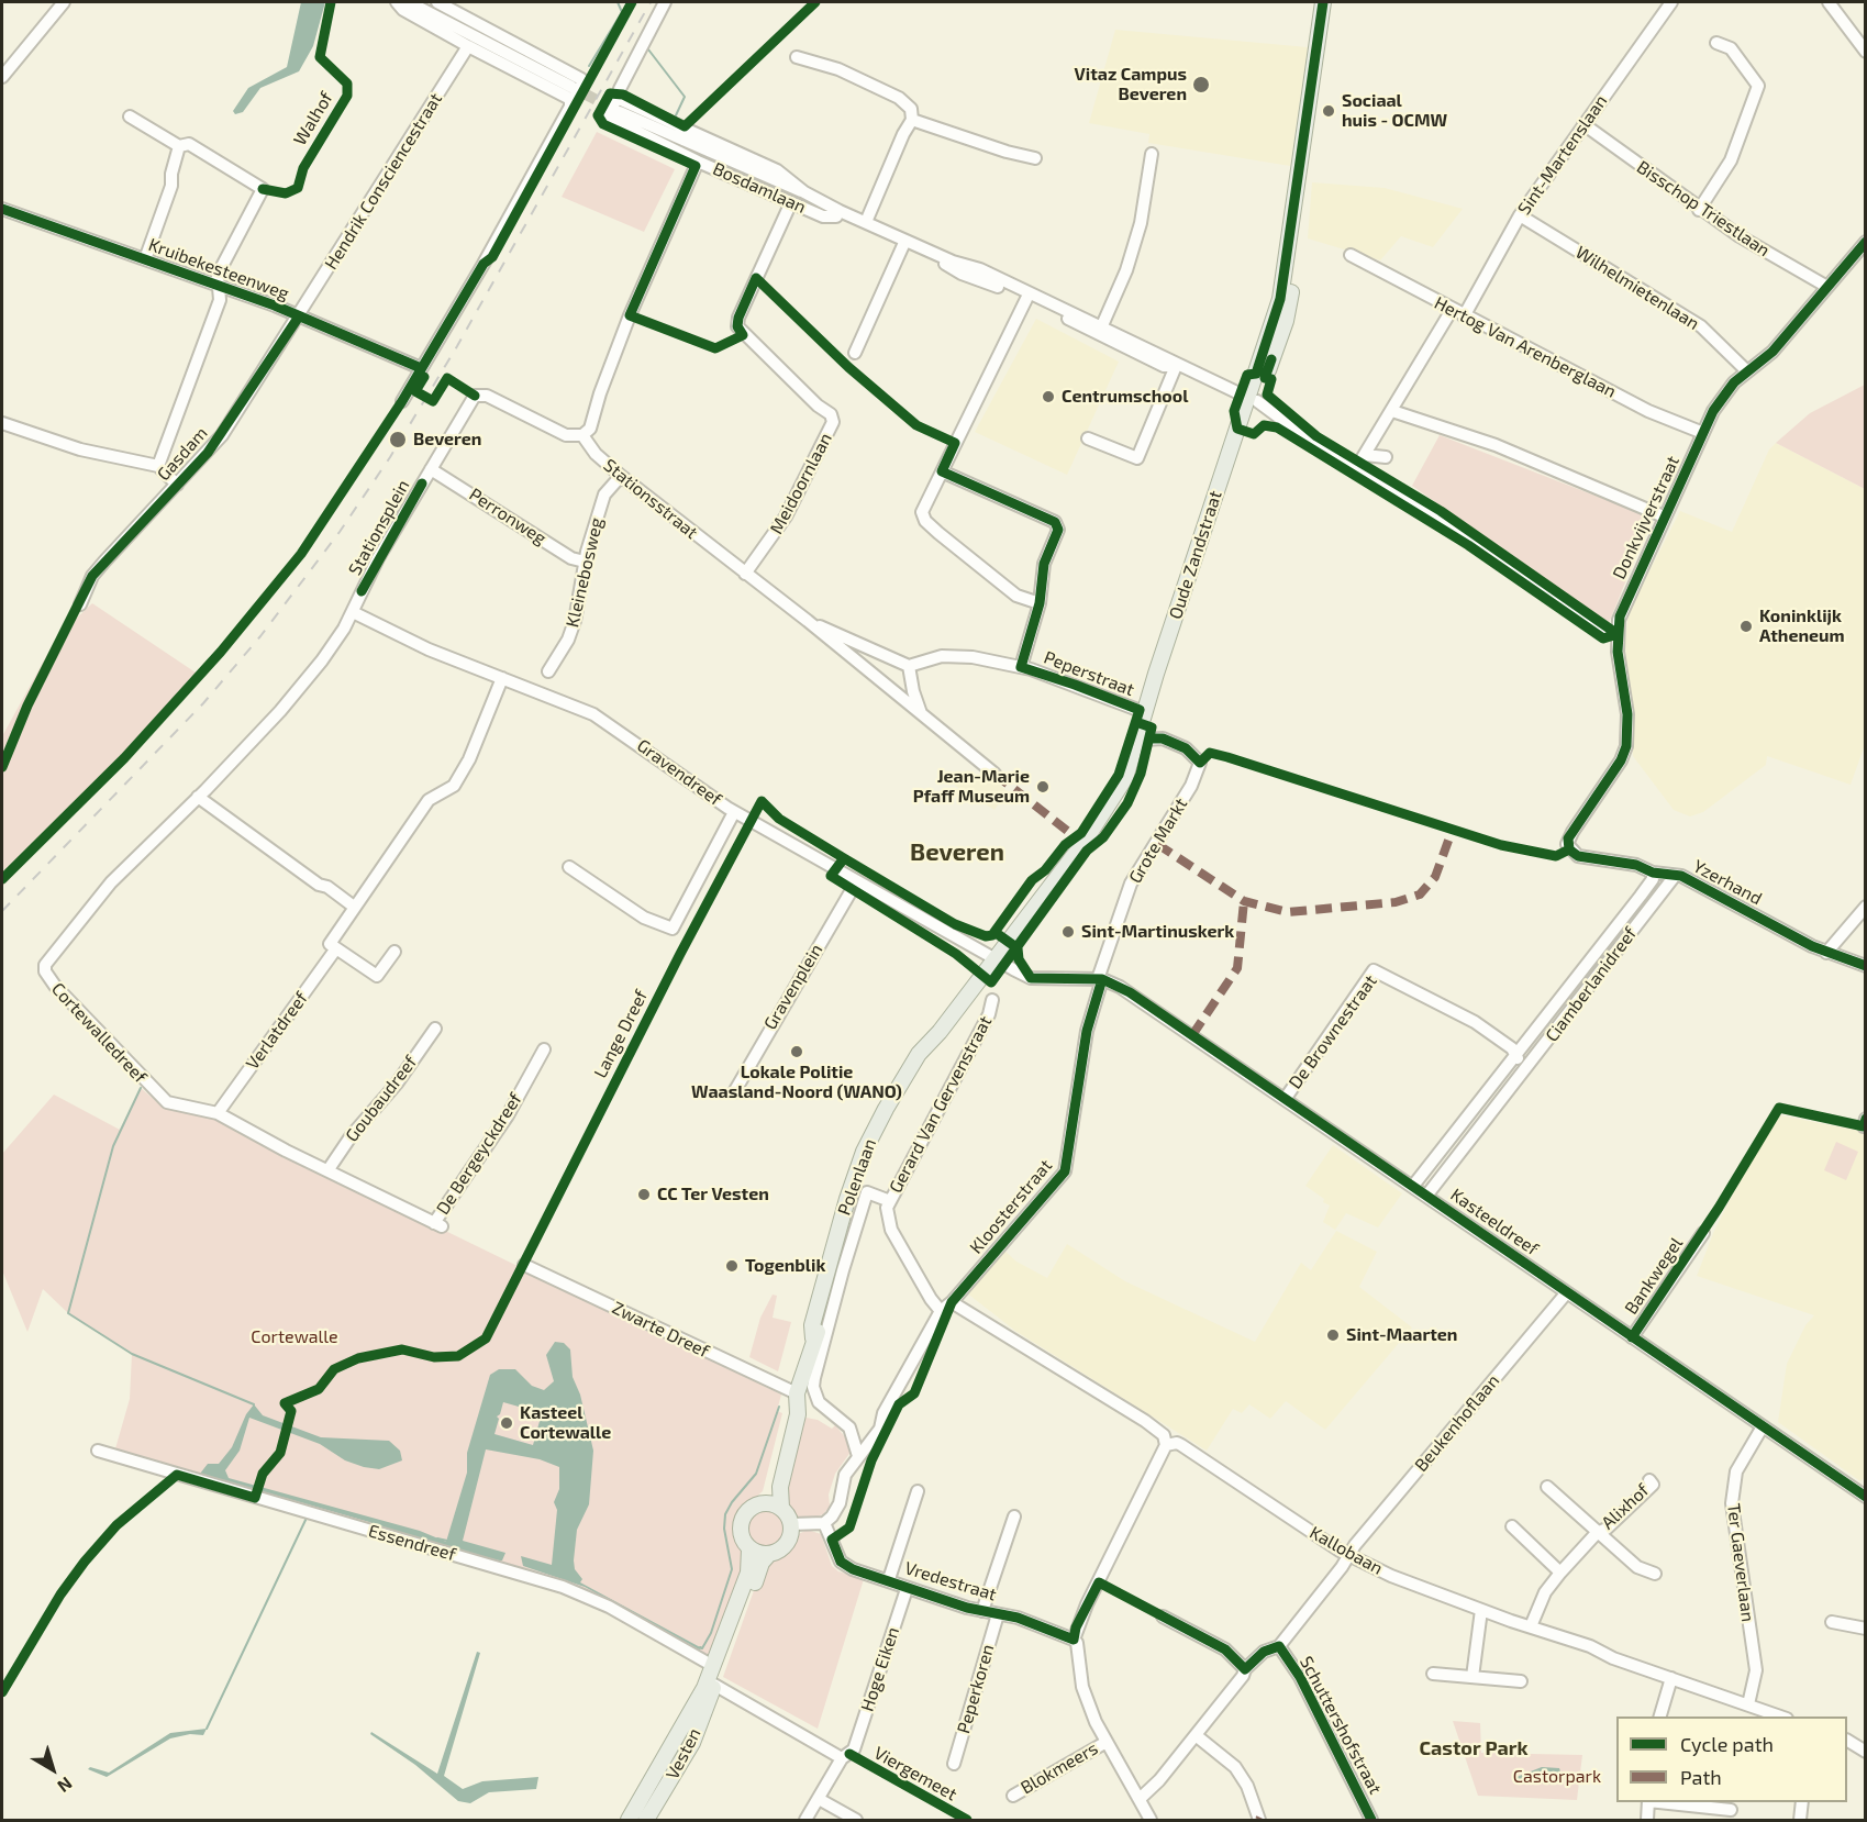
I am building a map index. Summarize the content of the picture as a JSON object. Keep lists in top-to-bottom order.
{
  "streets": {
    "main road": ["Oude Zandstraat", "Polenlaan", "Vesten"],
    "street": [
      "Sint-Martenslaan",
      "Hendrik Consciencestraat",
      "Bosdamlaan",
      "Bisschop Triestlaan",
      "Kruibekesteenweg",
      "Wilhelmietenlaan",
      "Hertog Van Arenberglaan",
      "Gasdam",
      "Meidoornlaan",
      "Stationsstraat",
      "Perronweg",
      "Donkvijverstraat",
      "Stationsplein",
      "Kleinebosweg",
      "Peperstraat",
      "Gravendreef",
      "Grote Markt",
      "Yzerhand",
      "Ciamberlanidreef",
      "Gravenplein",
      "Verlatdreef",
      "De Brownestraat",
      "Cortewalledreef",
      "Goubaudreef",
      "Gerard Van Gervenstraat",
      "De Bergeyckdreef",
      "Kloosterstraat",
      "Kasteeldreef",
      "Bankwegel",
      "Zwarte Dreef",
      "Beukenhoflaan",
      "Alixhof",
      "Essendreef",
      "Kallobaan",
      "Ter Gaeverlaan",
      "Vredestraat",
      "Hoge Eiken",
      "Peperkoren",
      "Schuttershofstraat",
      "Blokmeers",
      "Viergemeet"
    ],
    "cycle path": ["Walhof", "Lange Dreef"]
  },
  "crossings": [
    ["Sint-Martenslaan", "Bisschop Triestlaan"],
    ["Sint-Martenslaan", "Wilhelmietenlaan"],
    ["Sint-Martenslaan", "Hertog Van Arenberglaan"],
    ["Hendrik Consciencestraat", "Kruibekesteenweg"],
    ["Hendrik Consciencestraat", "Gasdam"],
    ["Bosdamlaan", "Meidoornlaan"],
    ["Bosdamlaan", "Donkvijverstraat"],
    ["Bosdamlaan", "Oude Zandstraat"],
    ["Bisschop Triestlaan", "Donkvijverstraat"],
    ["Kruibekesteenweg", "Gasdam"],
    ["Wilhelmietenlaan", "Donkvijverstraat"],
    ["Hertog Van Arenberglaan", "Donkvijverstraat"],
    ["Meidoornlaan", "Stationsstraat"],
    ["Stationsstraat", "Stationsplein"],
    ["Stationsstraat", "Kleinebosweg"],
    ["Stationsstraat", "Peperstraat"],
    ["Perronweg", "Stationsplein"],
    ["Perronweg", "Kleinebosweg"],
    ["Donkvijverstraat", "Yzerhand"],
    ["Stationsplein", "Gravendreef"],
    ["Stationsplein", "Cortewalledreef"],
    ["Oude Zandstraat", "Peperstraat"],
    ["Gravendreef", "Gravenplein"],
    ["Gravendreef", "Cortewalledreef"],
    ["Gravendreef", "Polenlaan"],
    ["Grote Markt", "Kloosterstraat"],
    ["Grote Markt", "Kasteeldreef"],
    ["Yzerhand", "Ciamberlanidreef"],
    ["Ciamberlanidreef", "De Brownestraat"],
    ["Ciamberlanidreef", "Kasteeldreef"],
    ["Verlatdreef", "Cortewalledreef"],
    ["De Brownestraat", "Kasteeldreef"],
    ["Cortewalledreef", "Goubaudreef"],
    ["Cortewalledreef", "De Bergeyckdreef"],
    ["Gerard Van Gervenstraat", "Polenlaan"],
    ["Gerard Van Gervenstraat", "Kloosterstraat"],
    ["Polenlaan", "Kloosterstraat"],
    ["Polenlaan", "Zwarte Dreef"],
    ["Polenlaan", "Vesten"],
    ["Kloosterstraat", "Kasteeldreef"],
    ["Kloosterstraat", "Vredestraat"],
    ["Kasteeldreef", "Bankwegel"],
    ["Kasteeldreef", "Beukenhoflaan"],
    ["Kasteeldreef", "Ter Gaeverlaan"],
    ["Beukenhoflaan", "Kallobaan"],
    ["Beukenhoflaan", "Schuttershofstraat"],
    ["Alixhof", "Kallobaan"],
    ["Essendreef", "Vesten"],
    ["Kallobaan", "Ter Gaeverlaan"],
    ["Vredestraat", "Hoge Eiken"],
    ["Vredestraat", "Peperkoren"],
    ["Hoge Eiken", "Viergemeet"]
  ],
  "districts": ["Beveren", "Castor Park"],
  "parks": ["Cortewalle", "Castorpark"],
  "places": [
    "Vitaz Campus Beveren",
    "Sociaal huis - OCMW",
    "Centrumschool",
    "Beveren",
    "Koninklijk Atheneum",
    "Jean-Marie Pfaff Museum",
    "Sint-Martinuskerk",
    "Lokale Politie Waasland-Noord (WANO)",
    "CC Ter Vesten",
    "Togenblik",
    "Sint-Maarten",
    "Kasteel Cortewalle"
  ],
  "legend": ["Cycle path", "Path"],
  "north": "bottom right"
}
